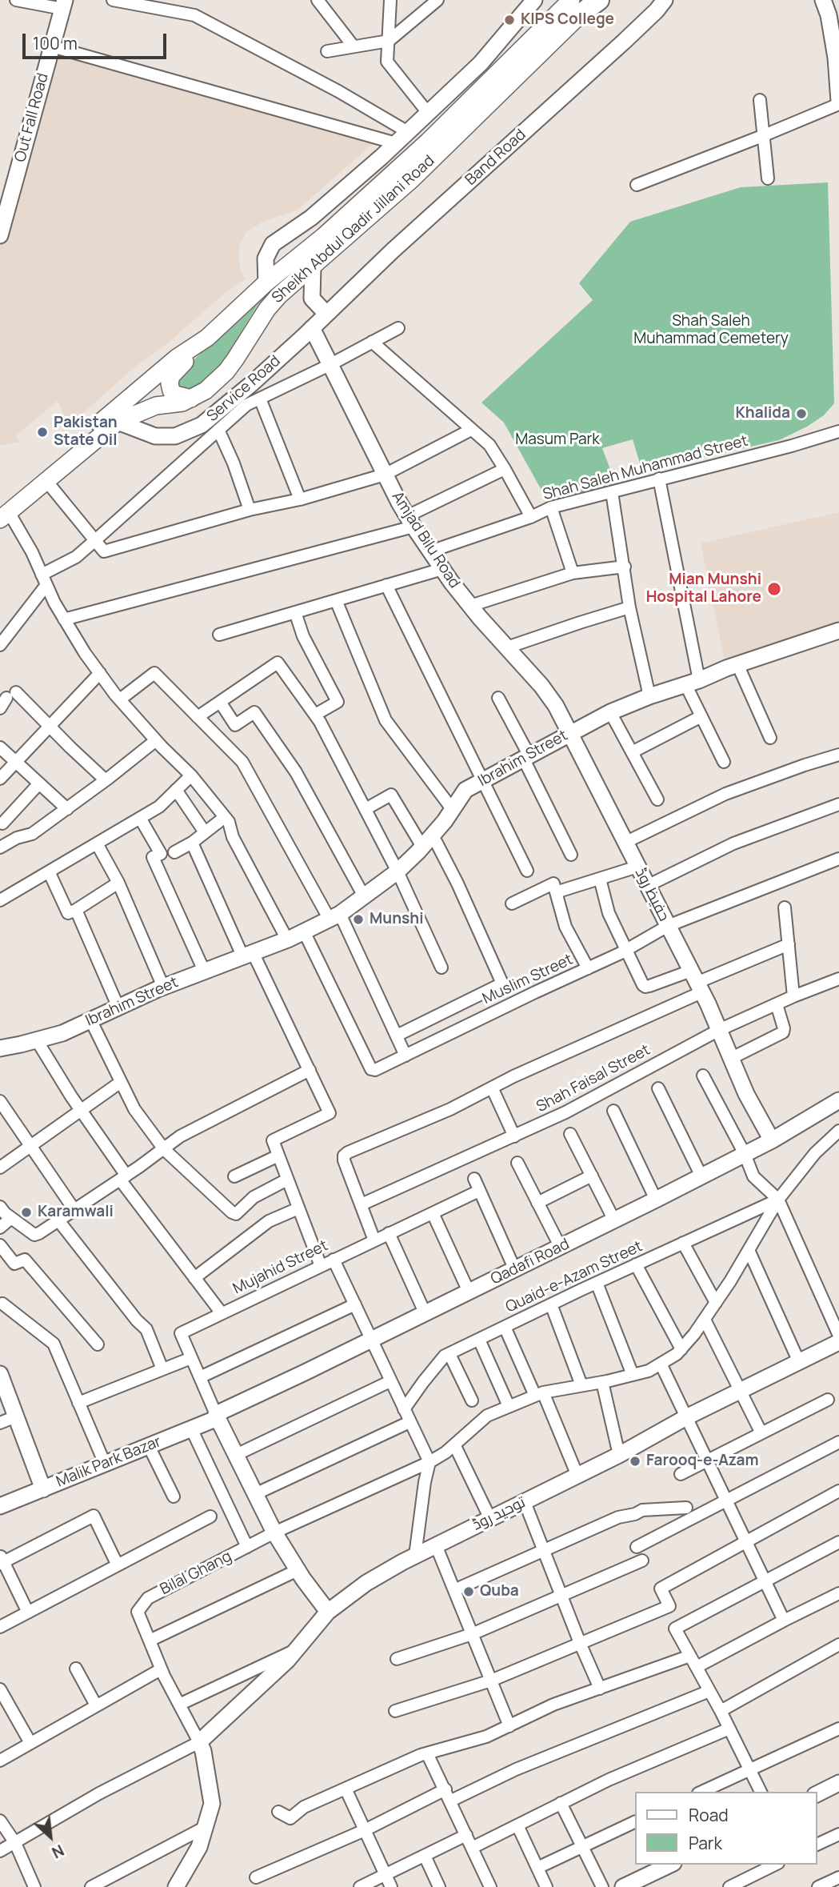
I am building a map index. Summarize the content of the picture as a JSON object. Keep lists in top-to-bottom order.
{
  "streets": {
    "main road": ["Sheikh Abdul Qadir Jillani Road"],
    "street": [
      "Out Fall Road",
      "Band Road",
      "Service Road",
      "Shah Saleh Muhammad Street",
      "Amjad Bilu Road",
      "Ibrahim Street",
      "حفیظ روڈ",
      "Muslim Street",
      "Shah Faisal Street",
      "Qadafi Road",
      "Mujahid Street",
      "Quaid-e-Azam Street",
      "Malik Park Bazar",
      "توحید روڈ",
      "Bilal Ghang"
    ]
  },
  "crossings": [
    ["Band Road", "Service Road"],
    ["Sheikh Abdul Qadir Jillani Road", "Service Road"],
    ["Service Road", "Amjad Bilu Road"],
    ["Shah Saleh Muhammad Street", "Amjad Bilu Road"],
    ["Amjad Bilu Road", "Ibrahim Street"],
    ["Amjad Bilu Road", "حفیظ روڈ"],
    ["Ibrahim Street", "حفیظ روڈ"],
    ["Ibrahim Street", "Muslim Street"],
    ["حفیظ روڈ", "Muslim Street"],
    ["حفیظ روڈ", "Shah Faisal Street"],
    ["حفیظ روڈ", "Qadafi Road"],
    ["Qadafi Road", "Mujahid Street"],
    ["Qadafi Road", "Malik Park Bazar"],
    ["Mujahid Street", "Malik Park Bazar"],
    ["Quaid-e-Azam Street", "Bilal Ghang"],
    ["توحید روڈ", "Bilal Ghang"]
  ],
  "parks": ["Shah Saleh Muhammad Cemetery", "Masum Park"],
  "places": [
    "KIPS College",
    "Khalida",
    "Pakistan State Oil",
    "Mian Munshi Hospital Lahore",
    "Munshi",
    "Karamwali",
    "Farooq-e-Azam",
    "Quba"
  ],
  "legend": ["Road", "Park"],
  "scale_bar": "100 m",
  "north": "bottom right"
}
